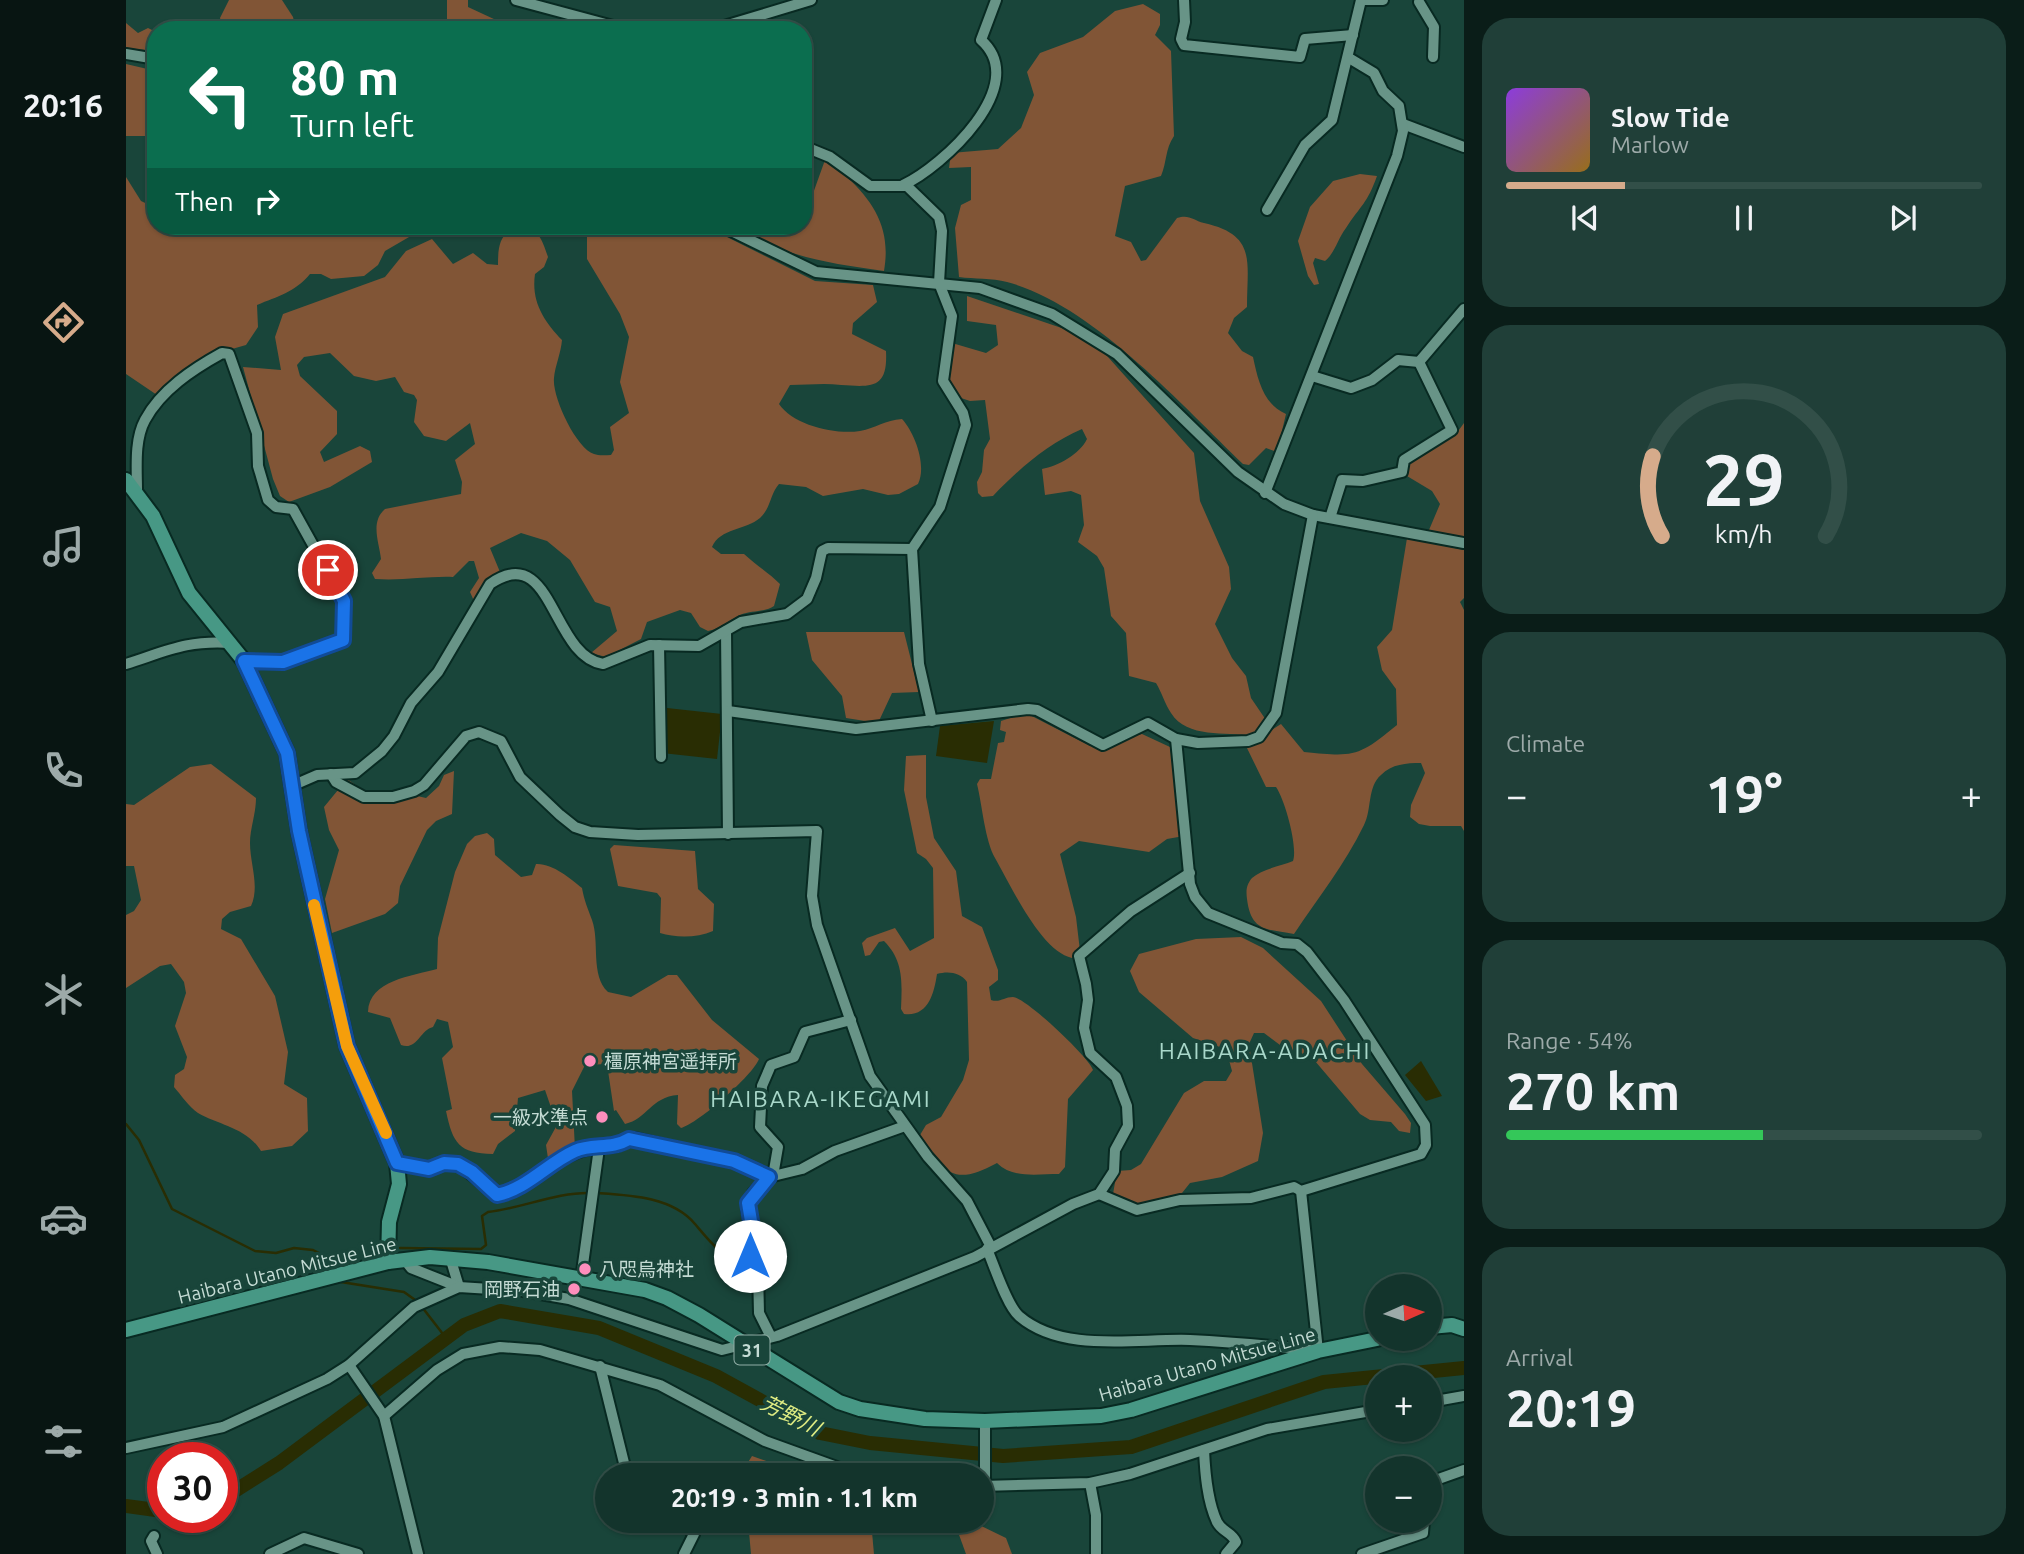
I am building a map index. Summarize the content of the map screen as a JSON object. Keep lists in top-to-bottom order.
{
  "streets": {
    "main road": ["Haibara Utano Mitsue Line", "31"]
  },
  "districts": ["HAIBARA-ADACHI", "HAIBARA-IKEGAMI"],
  "water": ["芳野川"],
  "places": [
    "橿原神宮遥拝所",
    "一級水準点",
    "八咫烏神社",
    "岡野石油"
  ],
  "north": "right",
  "page": {
    "tabs": "20:16",
    "turn": ["80 m", "Turn left"],
    "song": ["Slow Tide", "Marlow"],
    "then": "Then",
    "tile": [
      "Climate",
      ["Range · 54%", "270 km"],
      ["Arrival", "20:19"]
    ],
    "heat": ["−", "19°", "+"],
    "map_buttons": ["+", "−"],
    "limit": "30",
    "trip": "20:19 · 3 min · 1.1 km",
    "gauge": ["29", "km/h"]
  }
}
